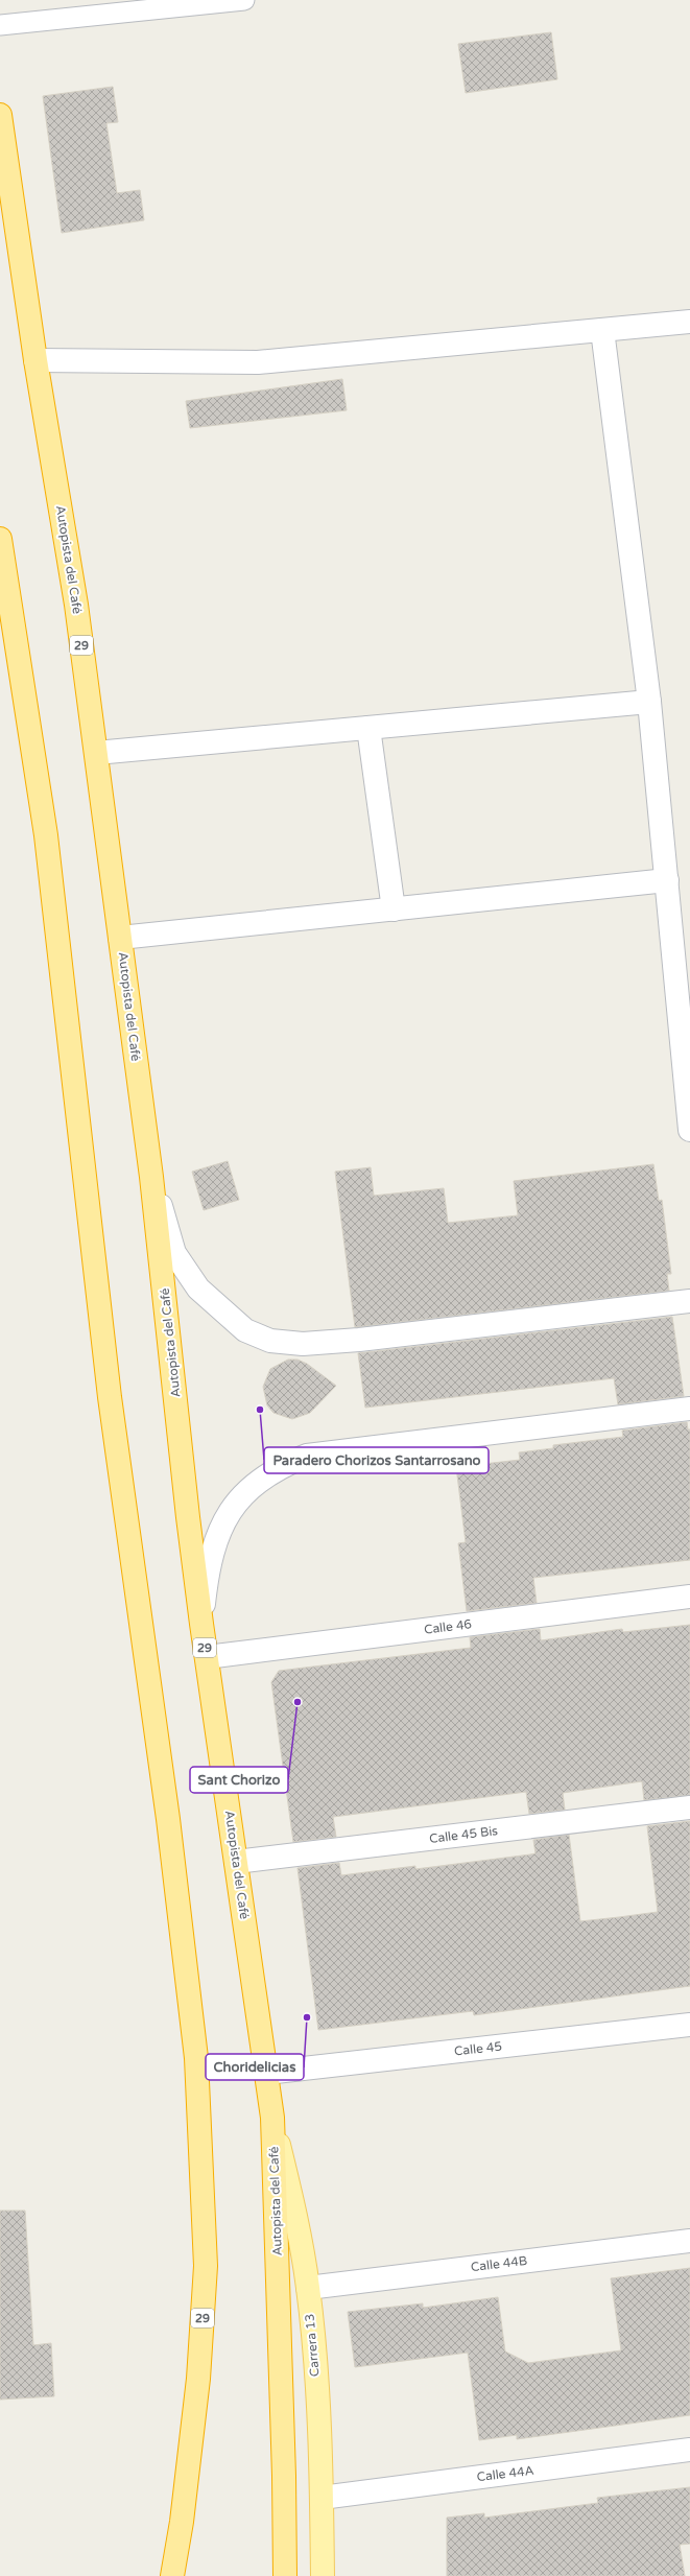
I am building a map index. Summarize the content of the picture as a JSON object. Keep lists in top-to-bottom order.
{
  "streets": {
    "highway": ["Autopista del Café", "29"],
    "main road": ["Carrera 13"],
    "street": [
      "Calle 46",
      "Calle 45 Bis",
      "Calle 45",
      "Calle 44B",
      "Calle 44A"
    ]
  },
  "crossings": [
    ["Autopista del Café", "Calle 46"],
    ["Autopista del Café", "Calle 45 Bis"],
    ["Autopista del Café", "Calle 45"],
    ["Autopista del Café", "Carrera 13"],
    ["Calle 44B", "Carrera 13"],
    ["Carrera 13", "Calle 44A"]
  ],
  "places": ["Paradero Chorizos Santarrosano", "Sant Chorizo", "Choridelicias"]
}
